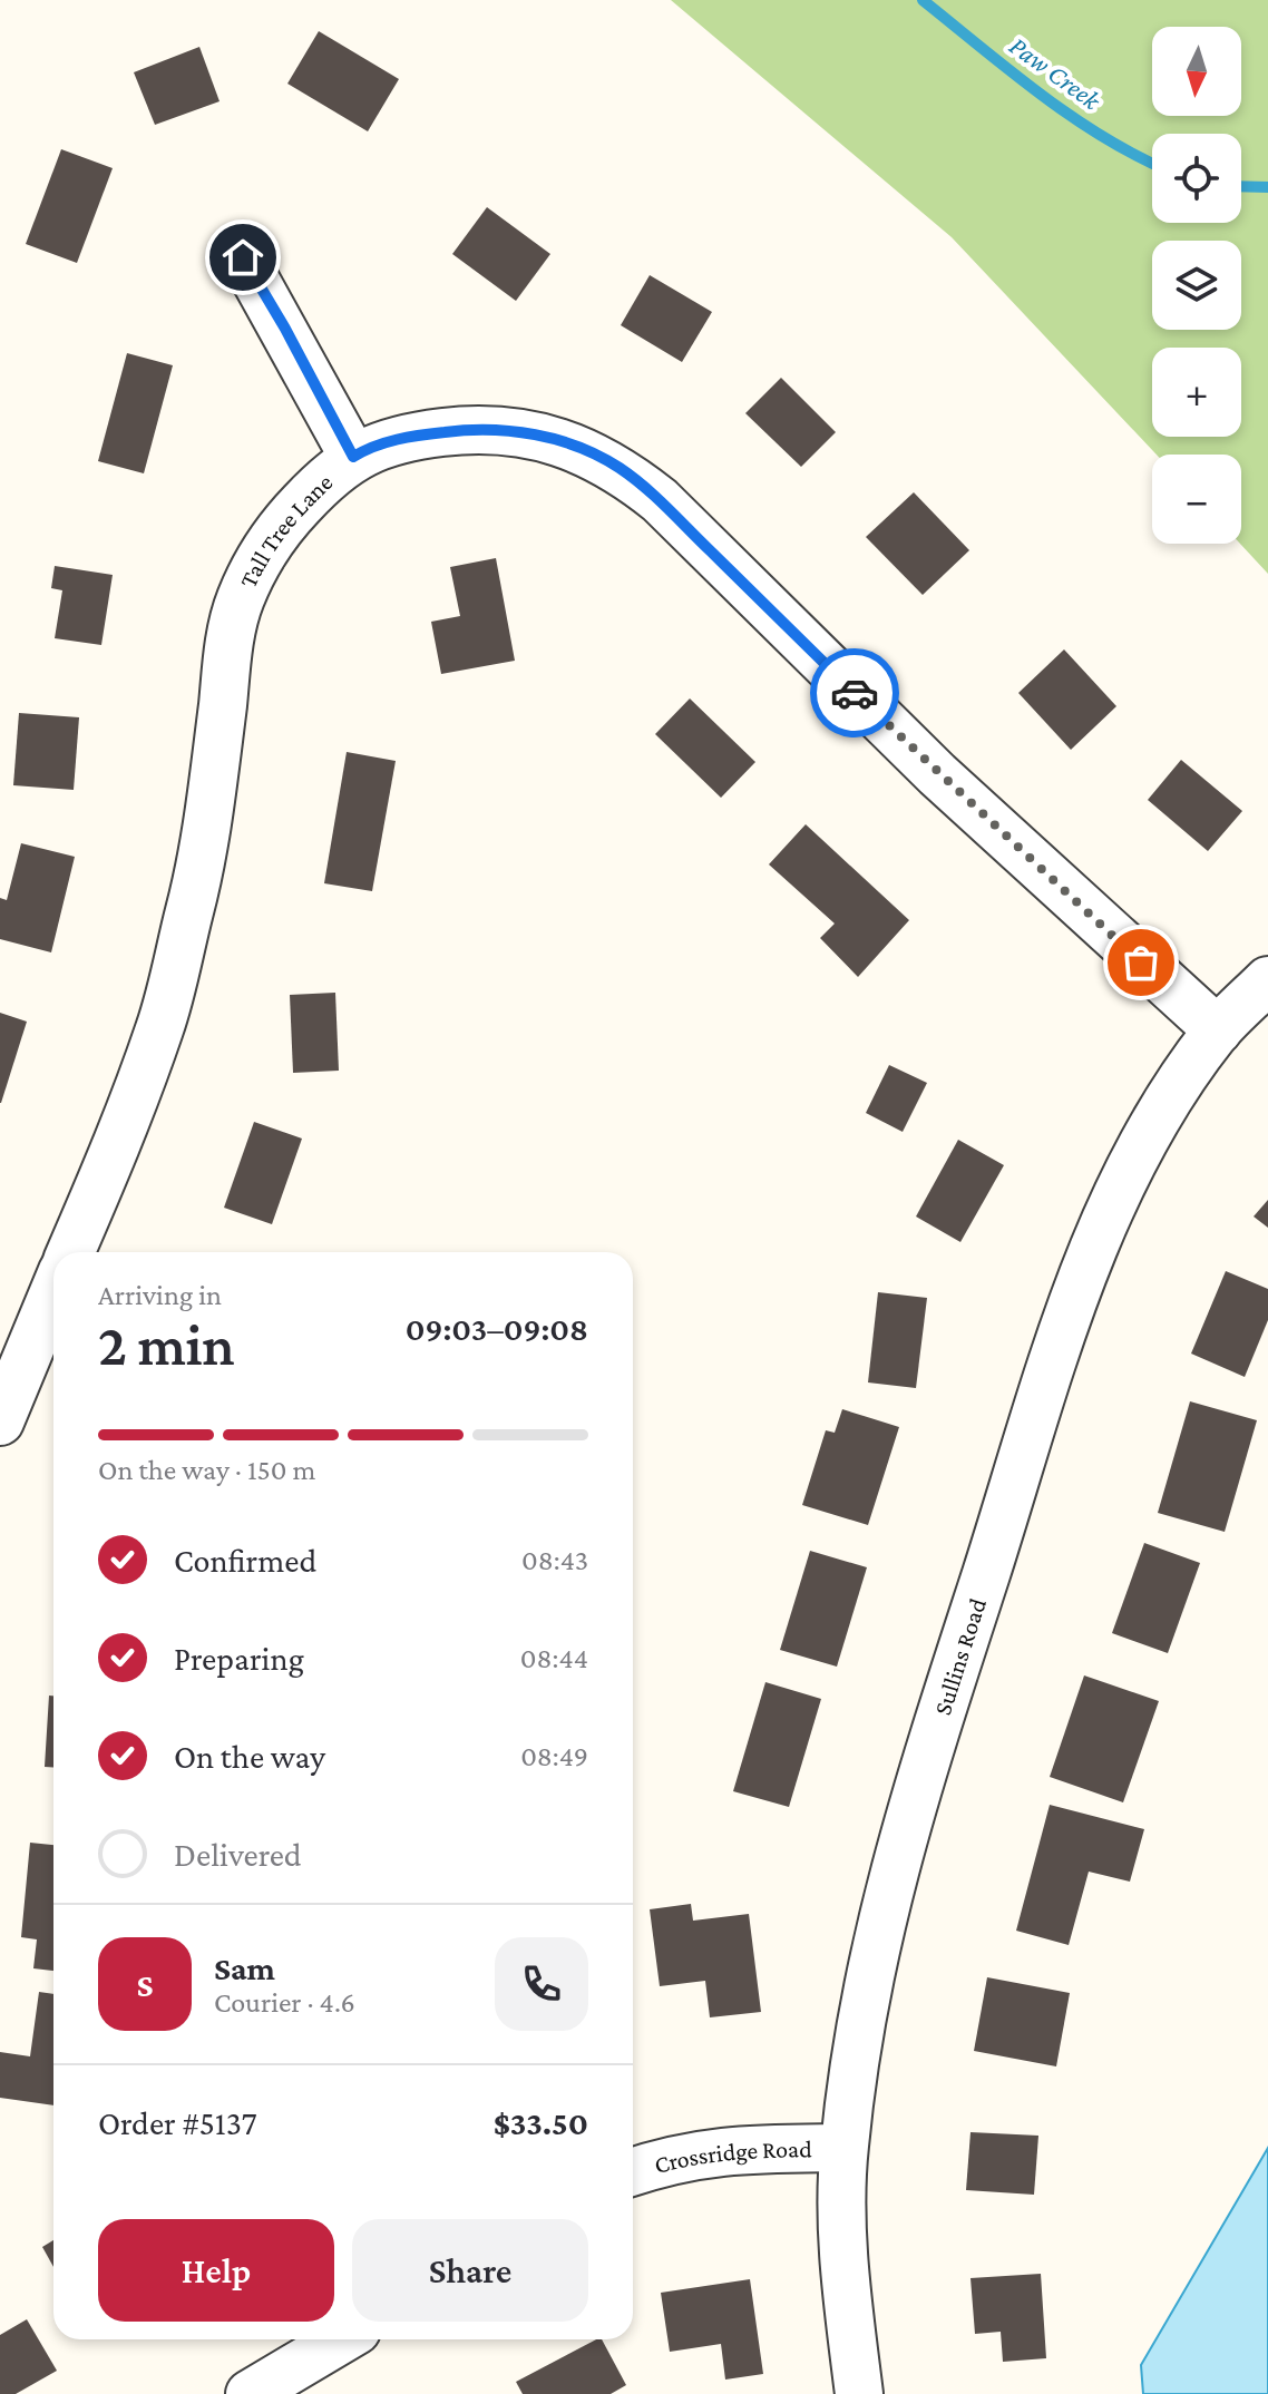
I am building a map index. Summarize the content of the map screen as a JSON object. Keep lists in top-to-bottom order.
{
  "streets": {
    "street": ["Tall Tree Lane", "Sullins Road", "Crossridge Road"]
  },
  "crossings": [
    ["Tall Tree Lane", "Sullins Road"],
    ["Sullins Road", "Crossridge Road"]
  ],
  "water": ["Paw Creek"],
  "north": "bottom",
  "page": {
    "map_buttons": ["+", "−"],
    "heading": ["2 min", "Arriving in", "09:03–09:08"],
    "panel": [
      "Sam",
      "Courier · 4.6",
      "Order #5137",
      "$33.50"
    ],
    "bar": "On the way · 150 m",
    "list": [
      ["Confirmed", "08:43"],
      ["Preparing", "08:44"],
      ["On the way", "08:49"],
      "Delivered"
    ],
    "round": "S",
    "buttons": ["Help", "Share"]
  }
}
